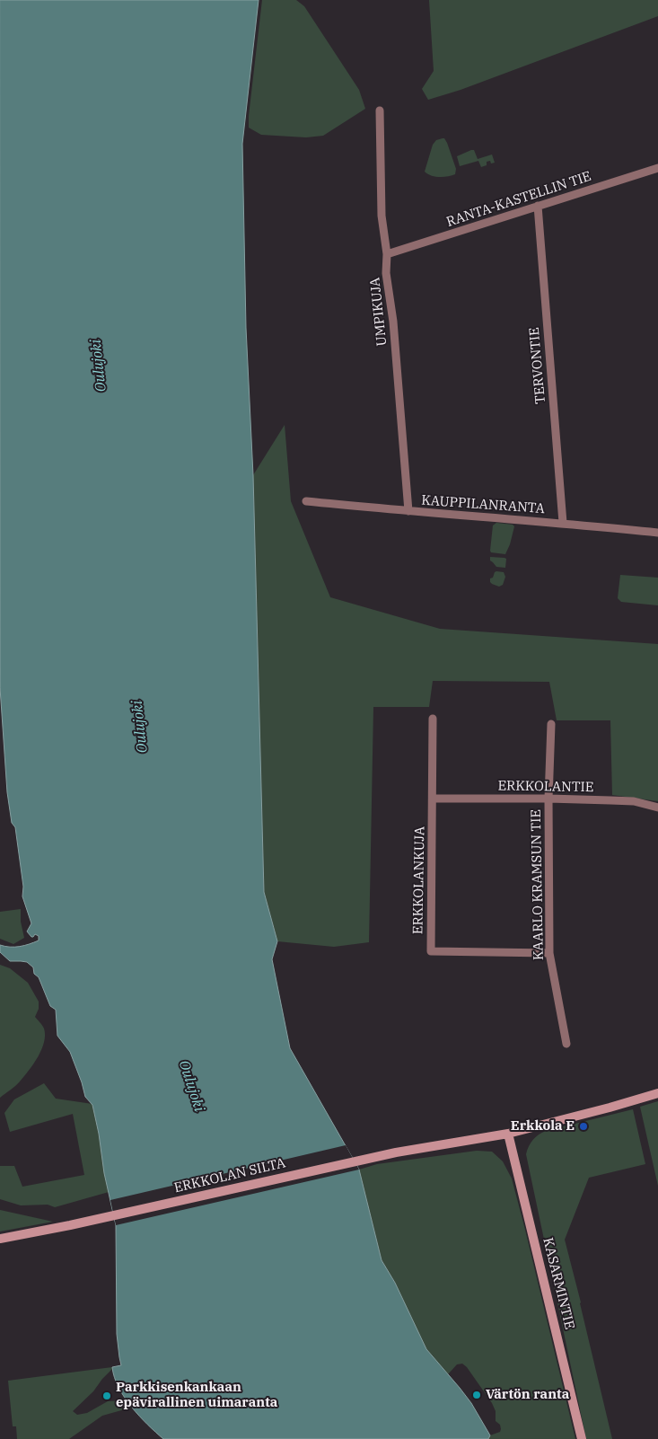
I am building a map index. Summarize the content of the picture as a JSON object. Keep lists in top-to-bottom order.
{
  "streets": {
    "main road": ["ERKKOLAN SILTA", "KASARMINTIE"],
    "street": [
      "RANTA-KASTELLIN TIE",
      "UMPIKUJA",
      "TERVONTIE",
      "KAUPPILANRANTA",
      "ERKKOLANTIE",
      "ERKKOLANKUJA",
      "KAARLO KRAMSUN TIE"
    ]
  },
  "crossings": [
    ["RANTA-KASTELLIN TIE", "UMPIKUJA"],
    ["RANTA-KASTELLIN TIE", "TERVONTIE"],
    ["UMPIKUJA", "KAUPPILANRANTA"],
    ["TERVONTIE", "KAUPPILANRANTA"],
    ["ERKKOLANTIE", "ERKKOLANKUJA"],
    ["ERKKOLANTIE", "KAARLO KRAMSUN TIE"],
    ["ERKKOLANKUJA", "KAARLO KRAMSUN TIE"],
    ["ERKKOLAN SILTA", "KASARMINTIE"]
  ],
  "water": ["Oulujoki"],
  "places": ["Erkkola E", "Värtön ranta", "Parkkisenkankaan epävirallinen uimaranta"]
}
